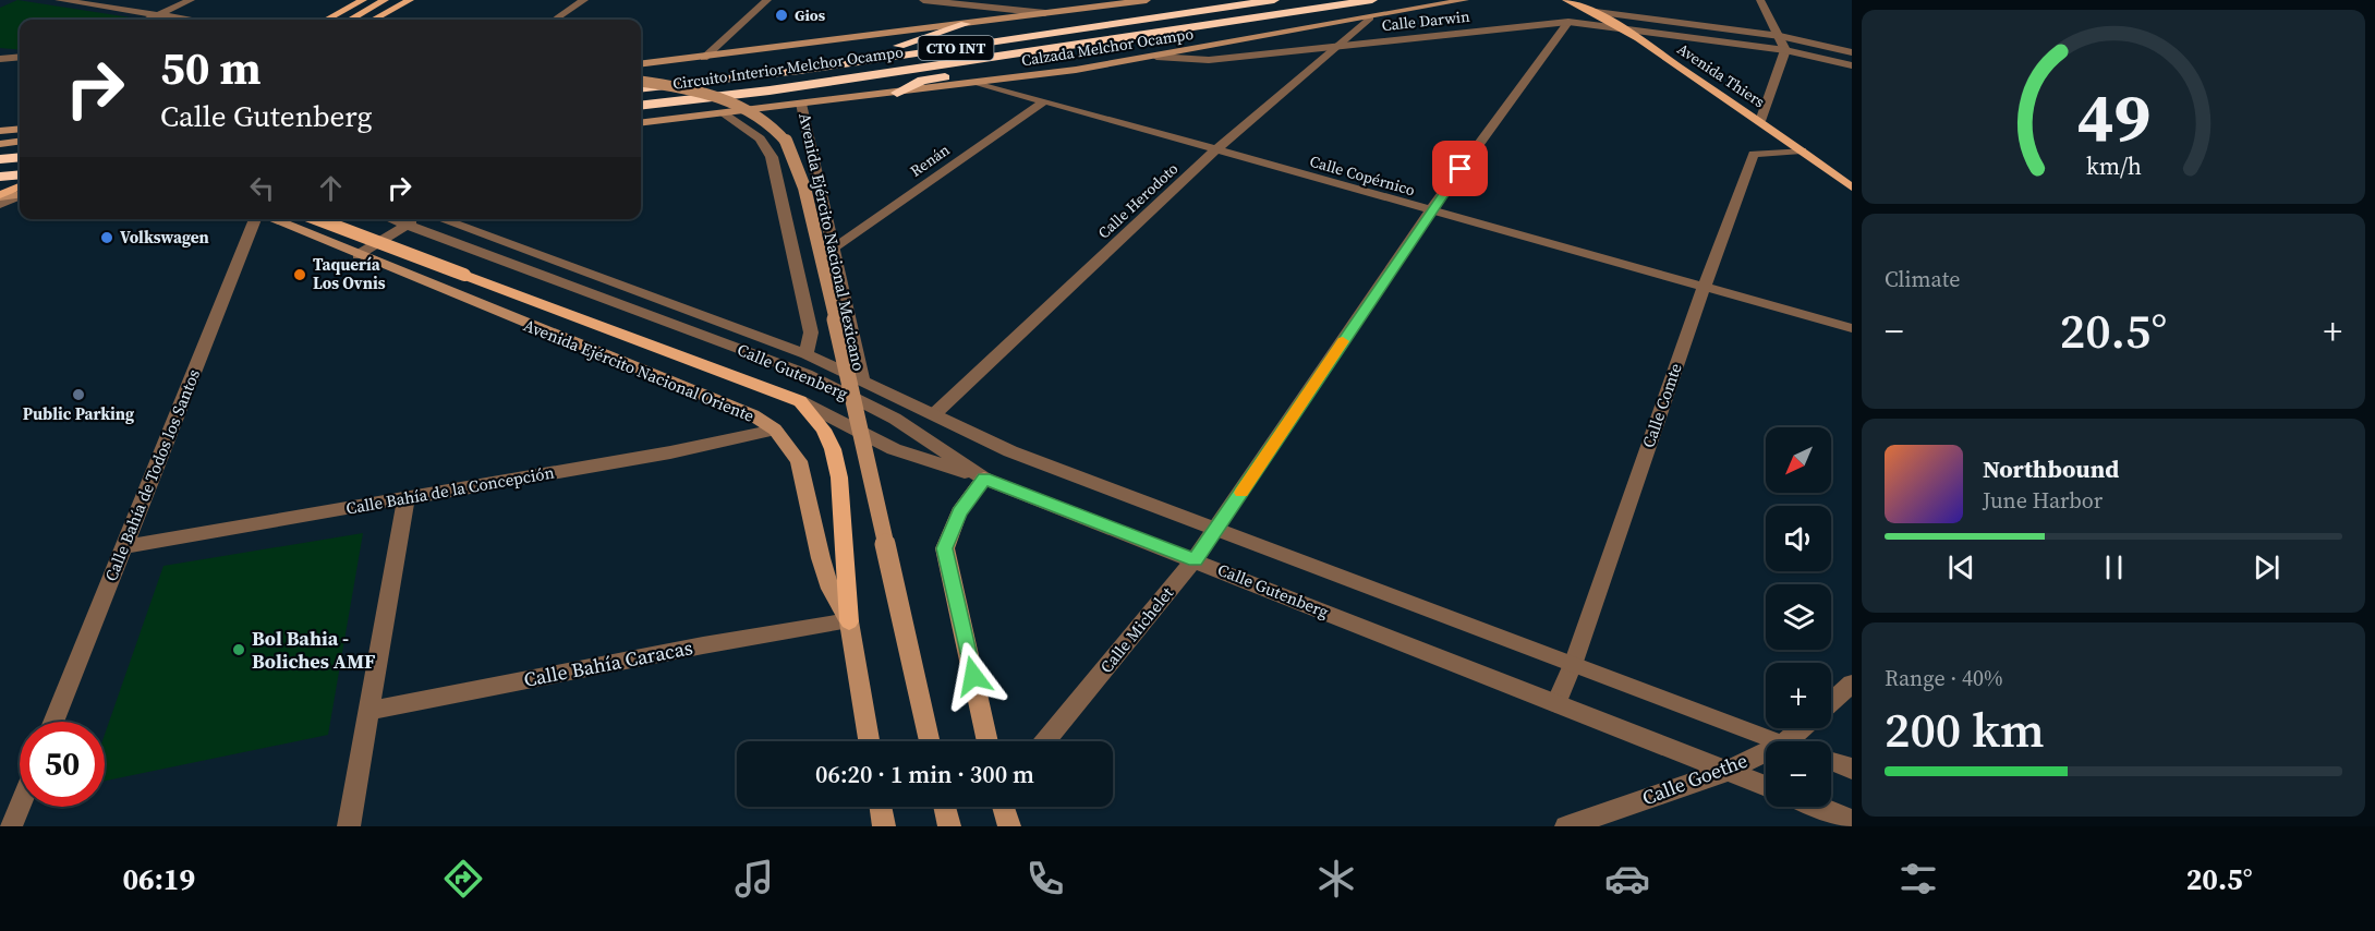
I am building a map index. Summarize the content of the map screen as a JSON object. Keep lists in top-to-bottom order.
{
  "streets": {
    "highway": ["CTO INT", "Circuito Interior Melchor Ocampo"],
    "main road": ["Calzada Melchor Ocampo", "Avenida Thiers", "Avenida Ejército Nacional Oriente"],
    "street": [
      "Calle Darwin",
      "Renán",
      "Calle Copérnico",
      "Calle Herodoto",
      "Avenida Ejército Nacional Mexicano",
      "Calle Gutenberg",
      "Calle Comte",
      "Calle Bahía de Todos los Santos",
      "Calle Bahía de la Concepción",
      "Calle Michelet",
      "Calle Bahía Caracas",
      "Calle Goethe"
    ]
  },
  "crossings": [
    ["Calle Darwin", "Calzada Melchor Ocampo"],
    ["Calle Darwin", "Avenida Thiers"],
    ["Calle Darwin", "Calle Herodoto"],
    ["Calle Darwin", "Calle Michelet"],
    ["Calzada Melchor Ocampo", "Calle Copérnico"],
    ["Calzada Melchor Ocampo", "Calle Herodoto"],
    ["Calzada Melchor Ocampo", "Avenida Ejército Nacional Mexicano"],
    ["Avenida Thiers", "Calle Comte"],
    ["Renán", "Calle Copérnico"],
    ["Renán", "Avenida Ejército Nacional Mexicano"],
    ["Calle Copérnico", "Calle Herodoto"],
    ["Calle Copérnico", "Calle Comte"],
    ["Calle Copérnico", "Calle Michelet"],
    ["Calle Herodoto", "Calle Gutenberg"],
    ["Avenida Ejército Nacional Mexicano", "Calle Gutenberg"],
    ["Avenida Ejército Nacional Oriente", "Calle Bahía de la Concepción"],
    ["Avenida Ejército Nacional Oriente", "Calle Bahía Caracas"],
    ["Calle Gutenberg", "Calle Comte"],
    ["Calle Gutenberg", "Calle Michelet"],
    ["Calle Gutenberg", "Calle Goethe"],
    ["Calle Bahía de Todos los Santos", "Calle Bahía de la Concepción"]
  ],
  "places": [
    "Gios",
    "Volkswagen",
    "Taquería Los Ovnis",
    "Public Parking",
    "Bol Bahia - Boliches AMF"
  ],
  "north": "bottom left",
  "page": {
    "turn": ["50 m", "Calle Gutenberg"],
    "tile": [
      "Climate",
      ["Range · 40%", "200 km"]
    ],
    "heat": ["−", "20.5°", "+"],
    "map_buttons": ["+", "−"],
    "song": ["Northbound", "June Harbor"],
    "limit": "50",
    "trip": "06:20 · 1 min · 300 m",
    "tabs": ["06:19", "20.5°"],
    "gauge": ["49", "km/h"]
  }
}
